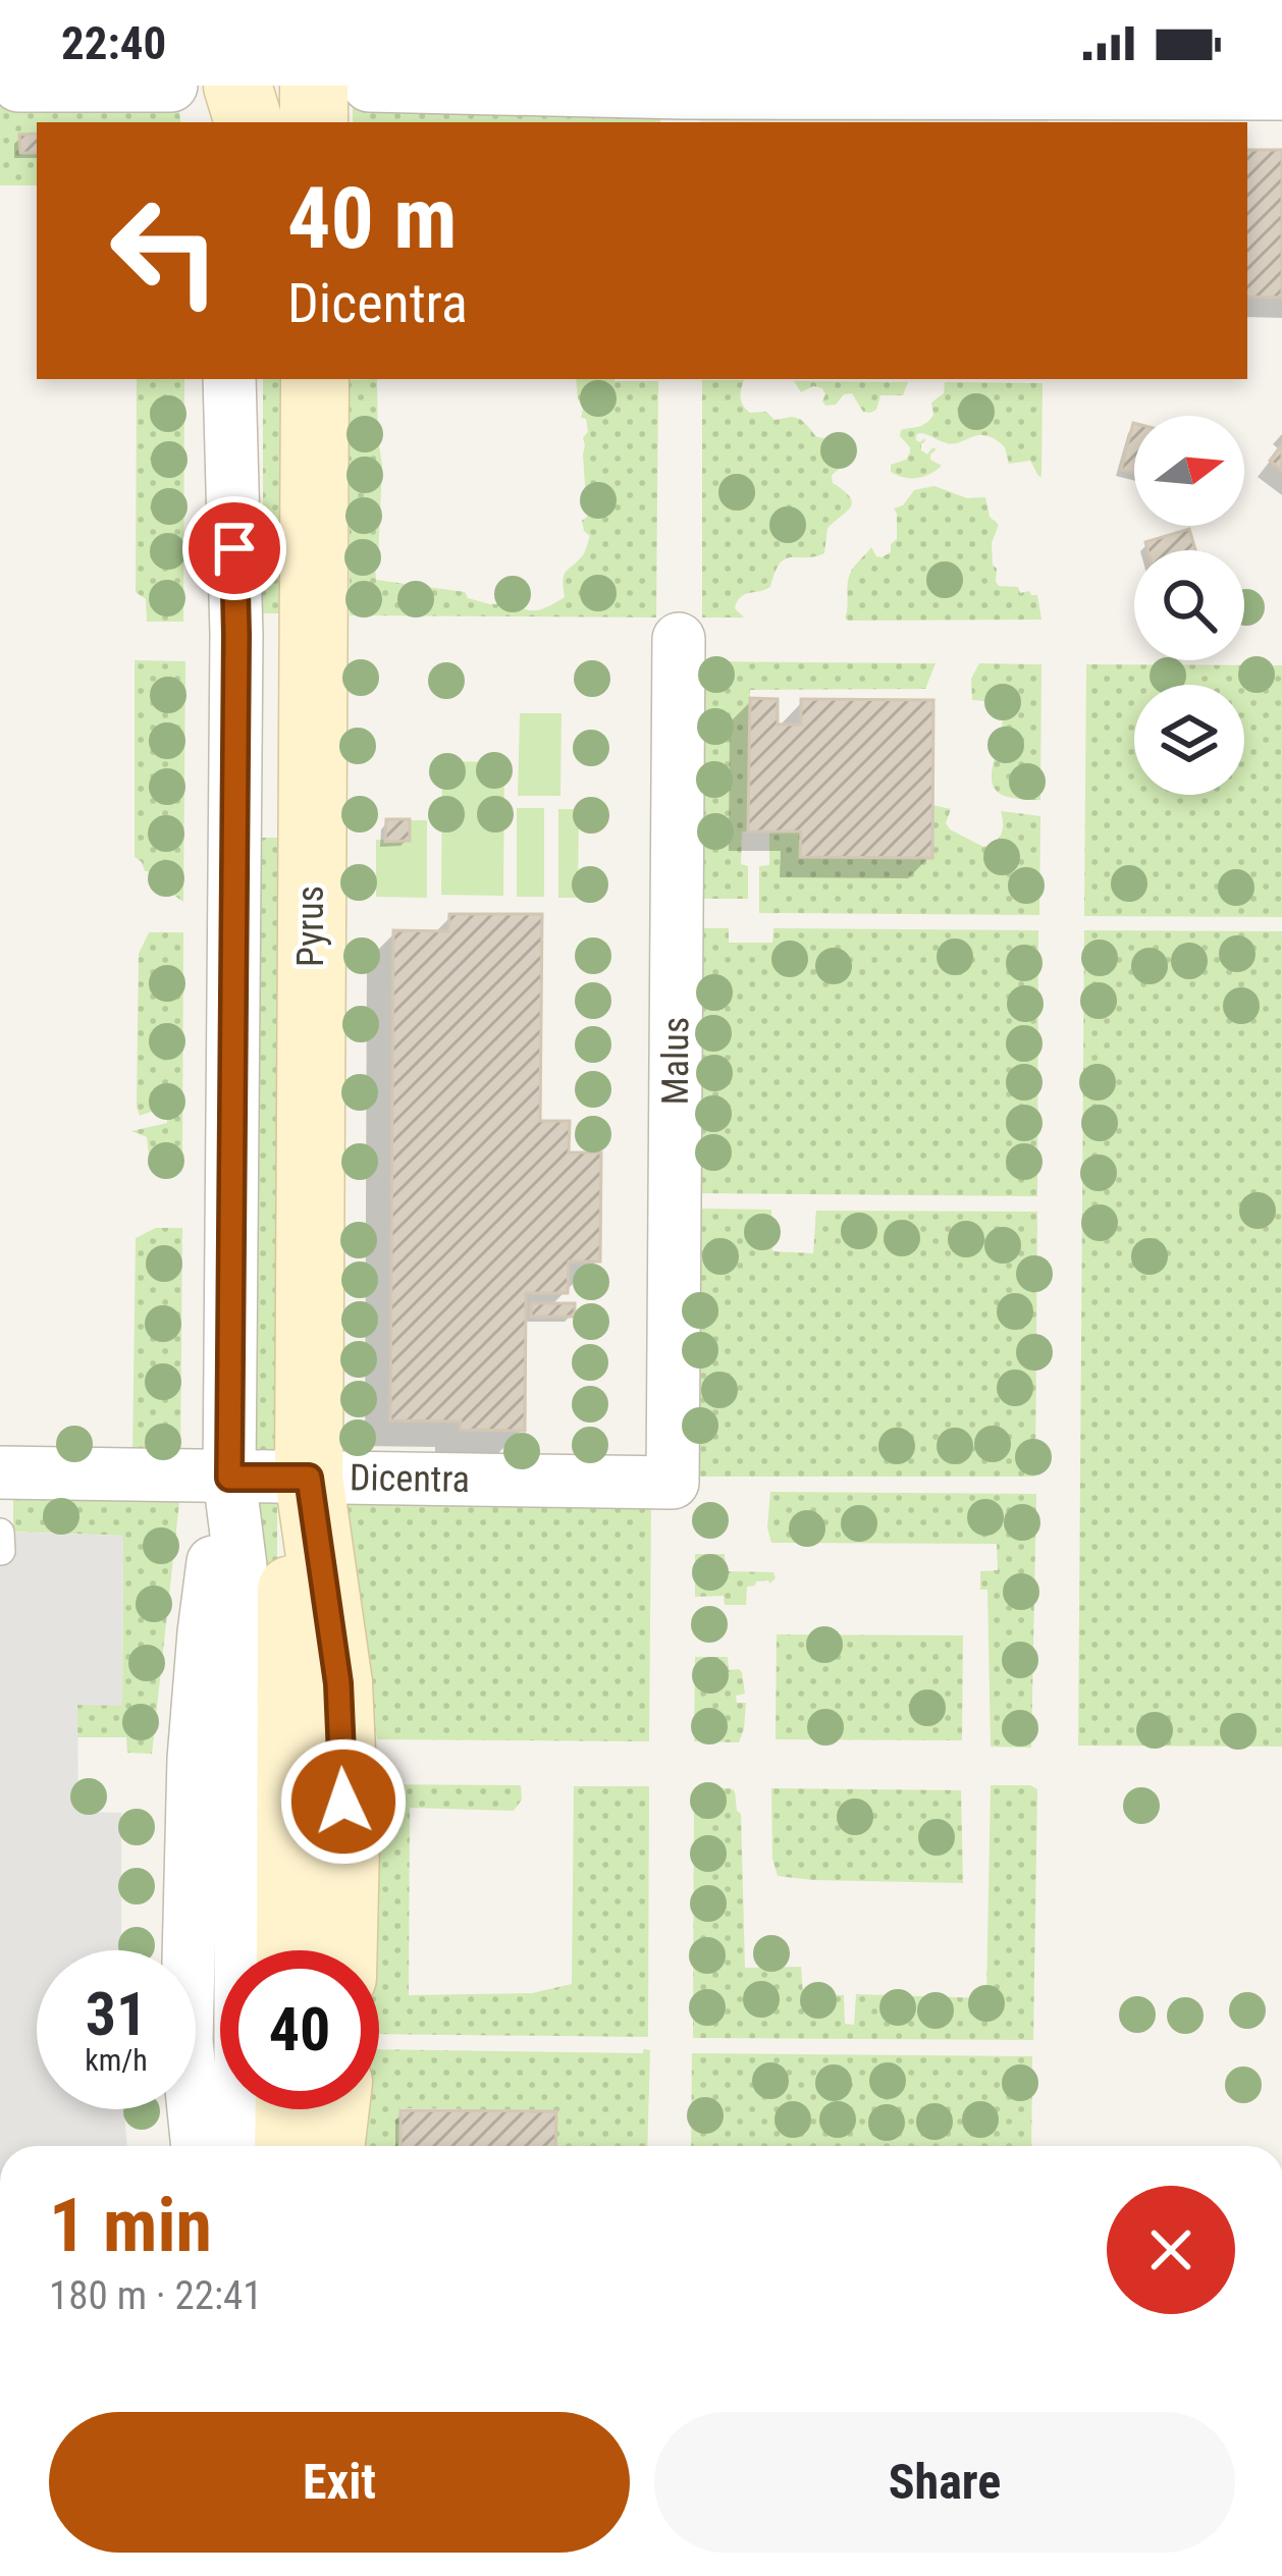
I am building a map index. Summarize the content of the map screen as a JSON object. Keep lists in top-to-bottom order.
{
  "streets": {
    "street": ["Pyrus", "Malus", "Dicentra"]
  },
  "crossings": [
    ["Pyrus", "Dicentra"],
    ["Malus", "Dicentra"]
  ],
  "north": "right",
  "page": {
    "status": "22:40",
    "turn": ["40 m", "Dicentra"],
    "speed": "31 km/h",
    "limit": "40",
    "heading": ["1 min", "180 m · 22:41"],
    "buttons": ["Exit", "Share"]
  }
}
